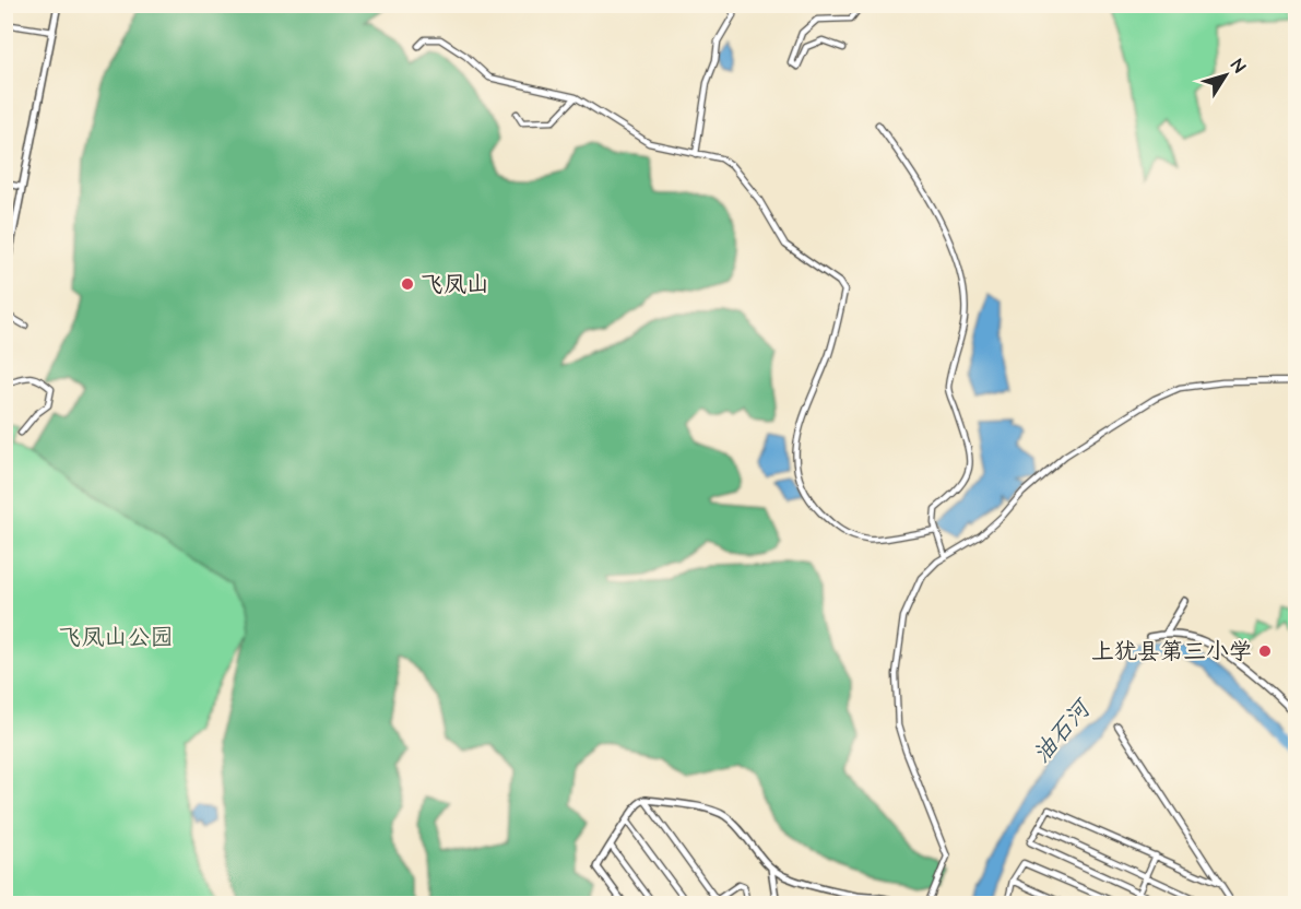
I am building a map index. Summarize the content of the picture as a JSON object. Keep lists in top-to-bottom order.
{
  "water": ["油石河"],
  "parks": ["飞凤山公园"],
  "places": ["飞凤山", "上犹县第三小学"],
  "north": "top right"
}
